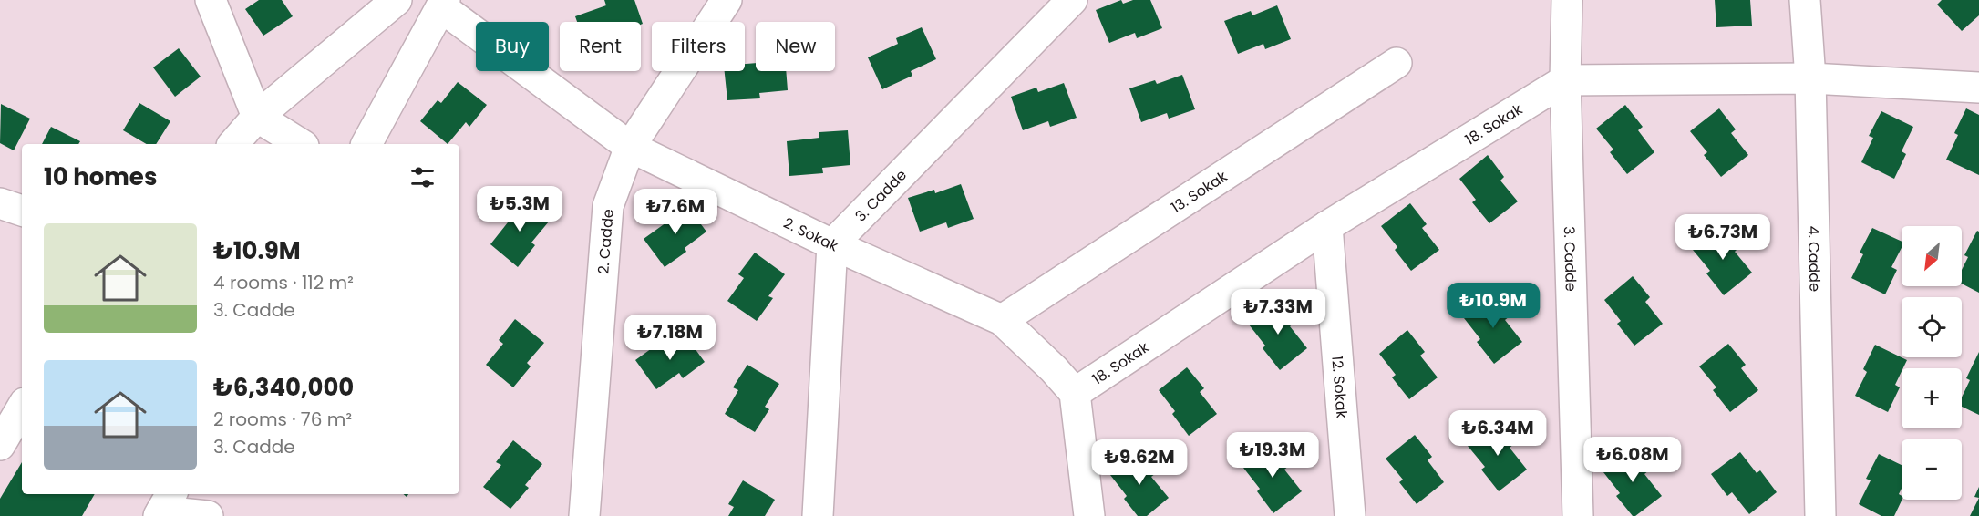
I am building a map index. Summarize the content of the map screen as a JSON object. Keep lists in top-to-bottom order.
{
  "streets": {
    "street": [
      "18. Sokak",
      "13. Sokak",
      "3. Cadde",
      "2. Sokak",
      "2. Cadde",
      "4. Cadde",
      "12. Sokak"
    ]
  },
  "crossings": [
    ["18. Sokak", "3. Cadde"],
    ["18. Sokak", "2. Sokak"],
    ["18. Sokak", "12. Sokak"],
    ["13. Sokak", "2. Sokak"],
    ["3. Cadde", "2. Sokak"],
    ["2. Sokak", "2. Cadde"]
  ],
  "north": "bottom left",
  "page": {
    "chip": [
      "Buy",
      "Rent",
      "Filters",
      "New"
    ],
    "heading": "10 homes",
    "price": [
      "₺5.3M",
      "₺7.6M",
      "₺6.73M",
      "₺10.9M",
      "₺7.33M",
      "₺7.18M",
      "₺6.34M",
      "₺19.3M",
      "₺6.08M",
      "₺9.62M"
    ],
    "list": [
      {
        "name": "₺10.9M",
        "note": "4 rooms · 112 m² · 3. Cadde"
      },
      {
        "name": "₺6,340,000",
        "note": "2 rooms · 76 m² · 3. Cadde"
      }
    ],
    "map_buttons": ["+", "−"]
  }
}
